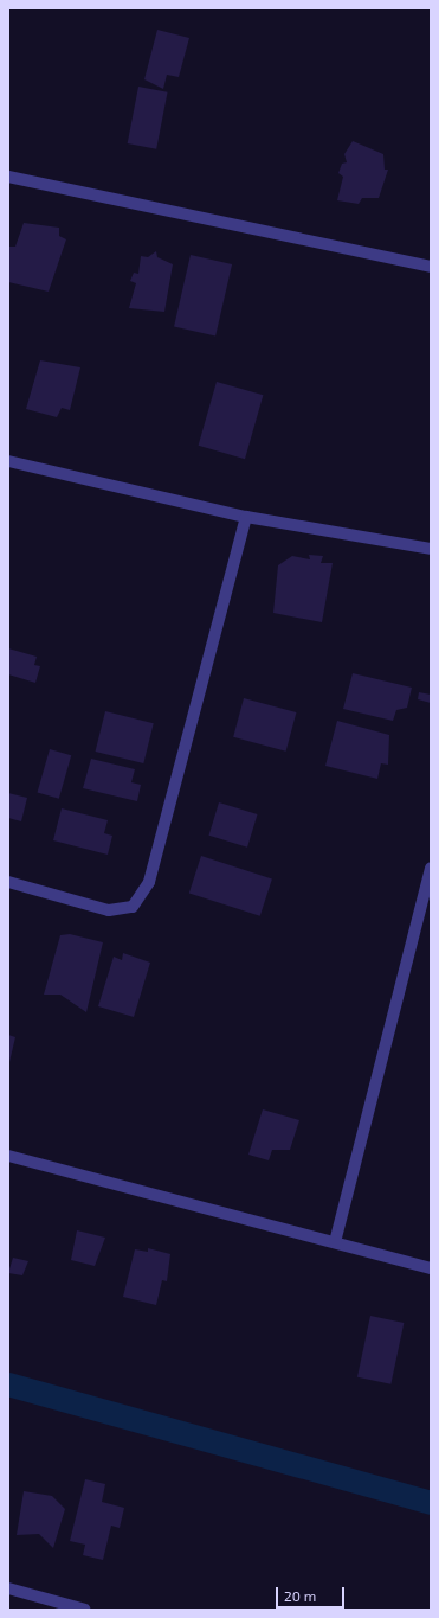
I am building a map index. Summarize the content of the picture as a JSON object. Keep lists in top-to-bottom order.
{
  "scale_bar": "20 m"
}
